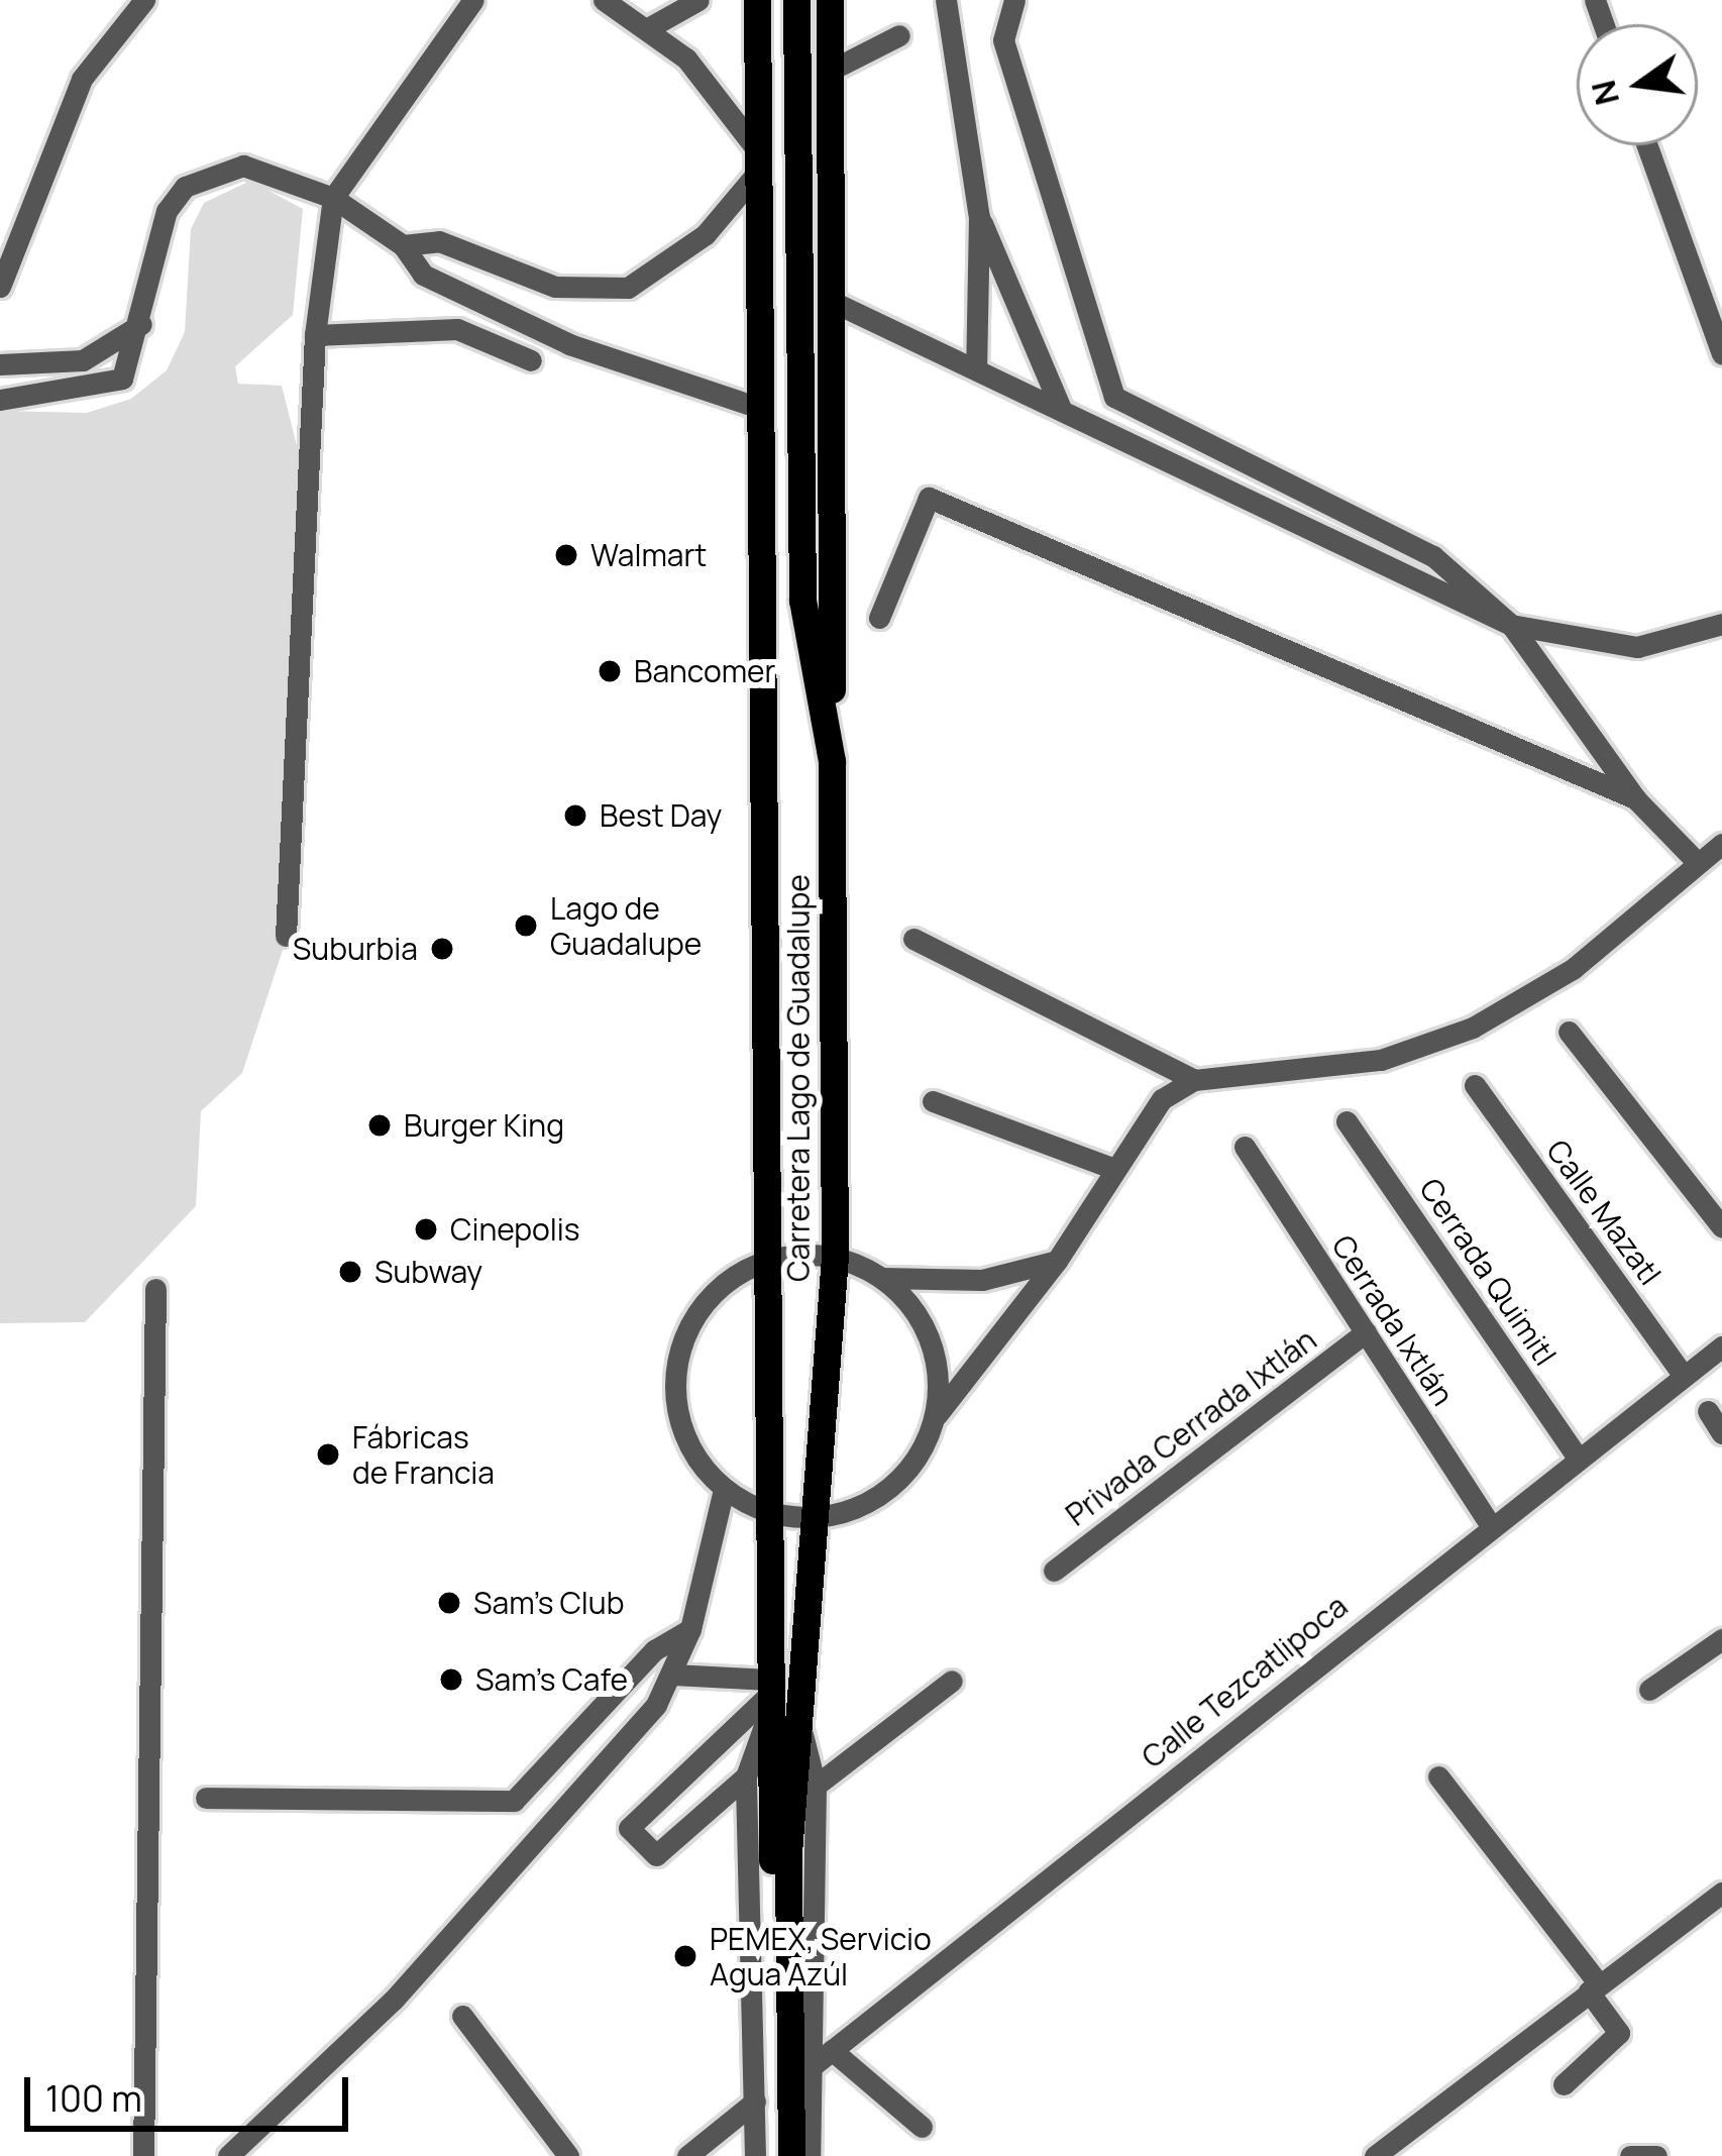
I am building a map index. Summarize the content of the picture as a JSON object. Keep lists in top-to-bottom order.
{
  "streets": {
    "main road": ["Carretera Lago de Guadalupe"],
    "street": [
      "Calle Mazatl",
      "Cerrada Quimitl",
      "Cerrada Ixtlán",
      "Privada Cerrada Ixtlán",
      "Calle Tezcatlipoca"
    ]
  },
  "crossings": [
    ["Carretera Lago de Guadalupe", "Calle Tezcatlipoca"],
    ["Calle Mazatl", "Calle Tezcatlipoca"],
    ["Cerrada Quimitl", "Calle Tezcatlipoca"],
    ["Cerrada Ixtlán", "Privada Cerrada Ixtlán"],
    ["Cerrada Ixtlán", "Calle Tezcatlipoca"]
  ],
  "places": [
    "Walmart",
    "Bancomer",
    "Best Day",
    "Lago de Guadalupe",
    "Suburbia",
    "Burger King",
    "Cinepolis",
    "Subway",
    "Fábricas de Francia",
    "Sam's Club",
    "Sam's Cafe",
    "PEMEX, Servicio Agua Azúl"
  ],
  "scale_bar": "100 m",
  "north": "left"
}
